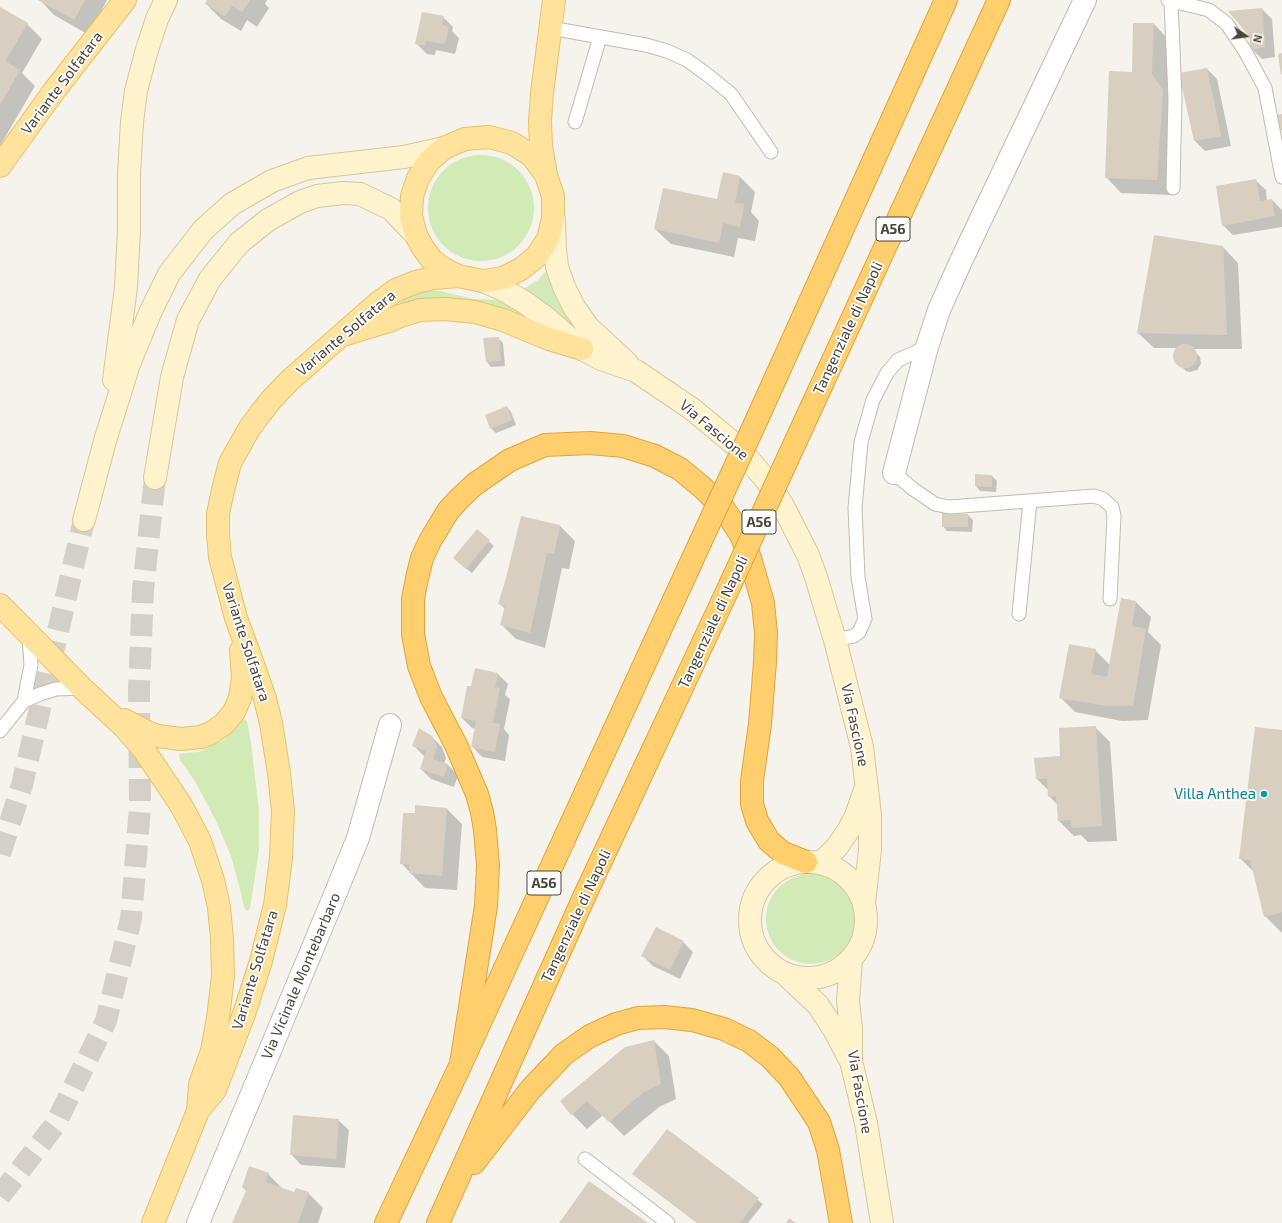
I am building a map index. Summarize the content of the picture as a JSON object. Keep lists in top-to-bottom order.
{
  "streets": {
    "highway": ["A56", "Tangenziale di Napoli"],
    "main road": ["Variante Solfatara", "Via Fascione"],
    "street": ["Via Vicinale Montebarbaro"]
  },
  "crossings": [
    ["Variante Solfatara", "Via Fascione"]
  ],
  "places": ["Villa Anthea"],
  "north": "right"
}
